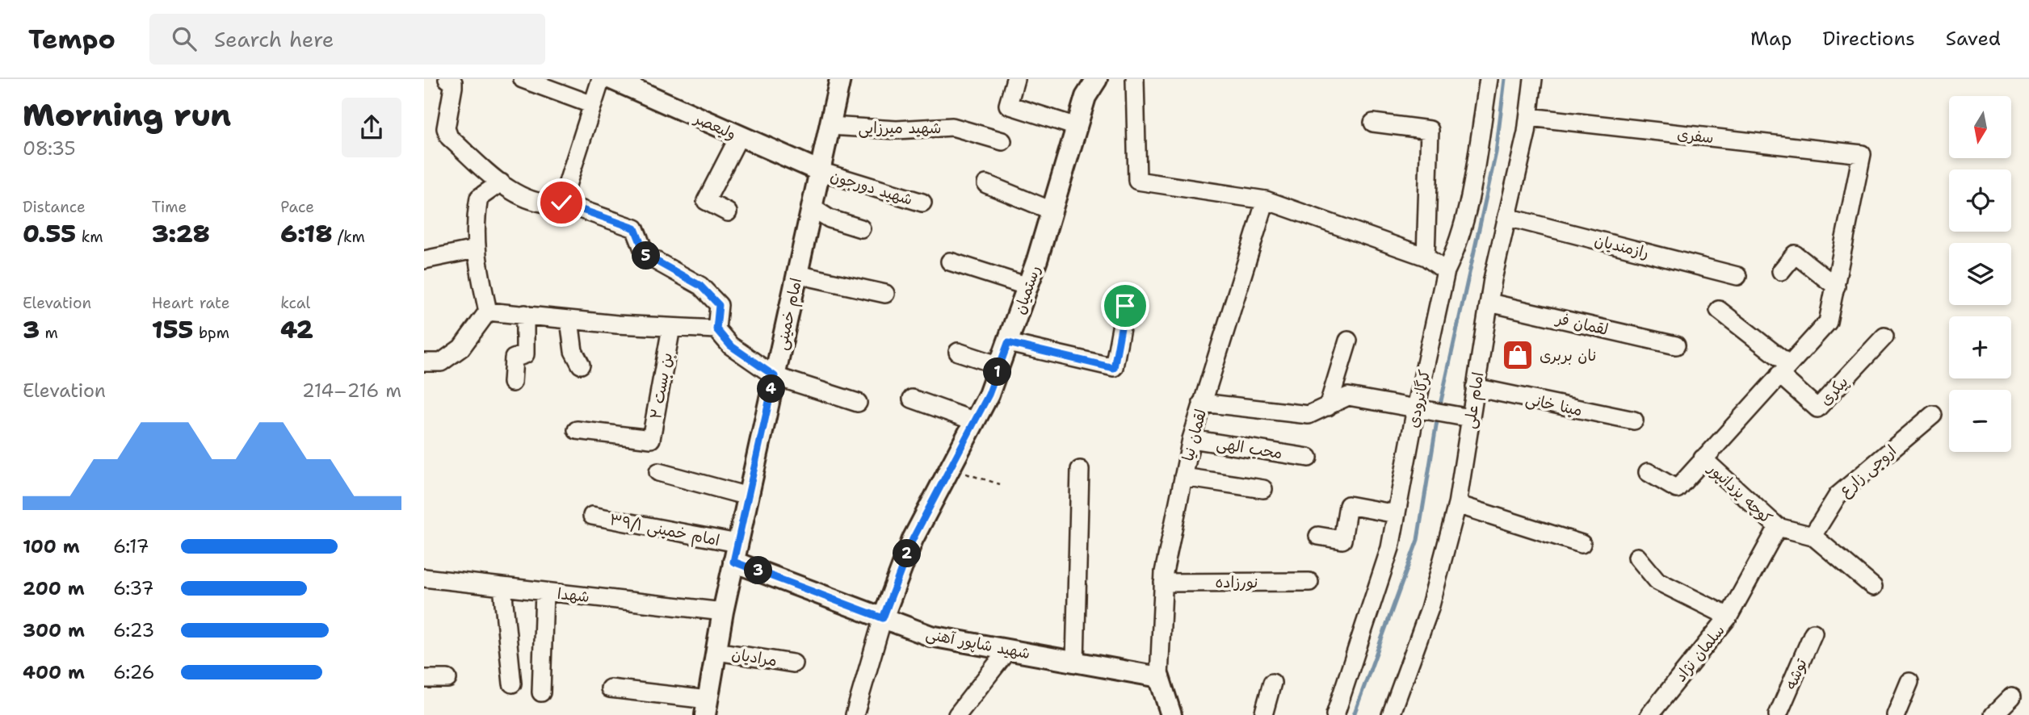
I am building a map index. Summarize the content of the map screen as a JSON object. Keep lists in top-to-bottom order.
{
  "streets": {
    "street": [
      "ولیعصر",
      "شهید میرزایی",
      "سفری",
      "شهید دورجون",
      "رازمندیان",
      "رستمیان",
      "امام خمینی",
      "لقمان فر",
      "بن بست ۲",
      "پیکری",
      "کرگانرودی",
      "امام علی",
      "مینا خانی",
      "لقمان نیا",
      "محب الهی",
      "اروجی زارع",
      "کوچه یزدانپور",
      "امام خمینی ۳۹/۱",
      "نورزاده",
      "شهدا",
      "شهید شاپور آهنی",
      "سلمان نژاد",
      "مرادیان",
      "توشه"
    ]
  },
  "crossings": [
    ["ولیعصر", "شهید دورجون"],
    ["ولیعصر", "امام خمینی"],
    ["شهید میرزایی", "امام خمینی"],
    ["سفری", "امام علی"],
    ["شهید دورجون", "امام خمینی"],
    ["رازمندیان", "امام علی"],
    ["رستمیان", "شهید شاپور آهنی"],
    ["امام خمینی", "امام خمینی ۳۹/۱"],
    ["امام خمینی", "شهدا"],
    ["امام خمینی", "شهید شاپور آهنی"],
    ["امام خمینی", "مرادیان"],
    ["لقمان فر", "امام علی"],
    ["امام علی", "مینا خانی"],
    ["لقمان نیا", "محب الهی"],
    ["لقمان نیا", "نورزاده"],
    ["لقمان نیا", "شهید شاپور آهنی"],
    ["کوچه یزدانپور", "سلمان نژاد"],
    ["امام خمینی ۳۹/۱", "شهید شاپور آهنی"]
  ],
  "places": {
    "shop": ["نان بربری"]
  },
  "north": "bottom",
  "page": {
    "header": "Tempo",
    "search": "Search here",
    "nav": ["Map", "Directions", "Saved"],
    "heading": ["Morning run", "08:35"],
    "map_buttons": ["+", "−"],
    "stats": [
      ["Distance", "0.55 km"],
      ["Time", "3:28"],
      ["Pace", "6:18 /km"],
      ["Elevation", "3 m"],
      ["Heart rate", "155 bpm"],
      ["kcal", "42"]
    ],
    "pins": [
      "5",
      "1",
      "4",
      "2",
      "3"
    ],
    "chart": ["Elevation", "214–216 m"],
    "list": [
      {
        "name": "100 m",
        "note": "6:17"
      },
      {
        "name": "200 m",
        "note": "6:37"
      },
      {
        "name": "300 m",
        "note": "6:23"
      },
      {
        "name": "400 m",
        "note": "6:26"
      }
    ]
  }
}
